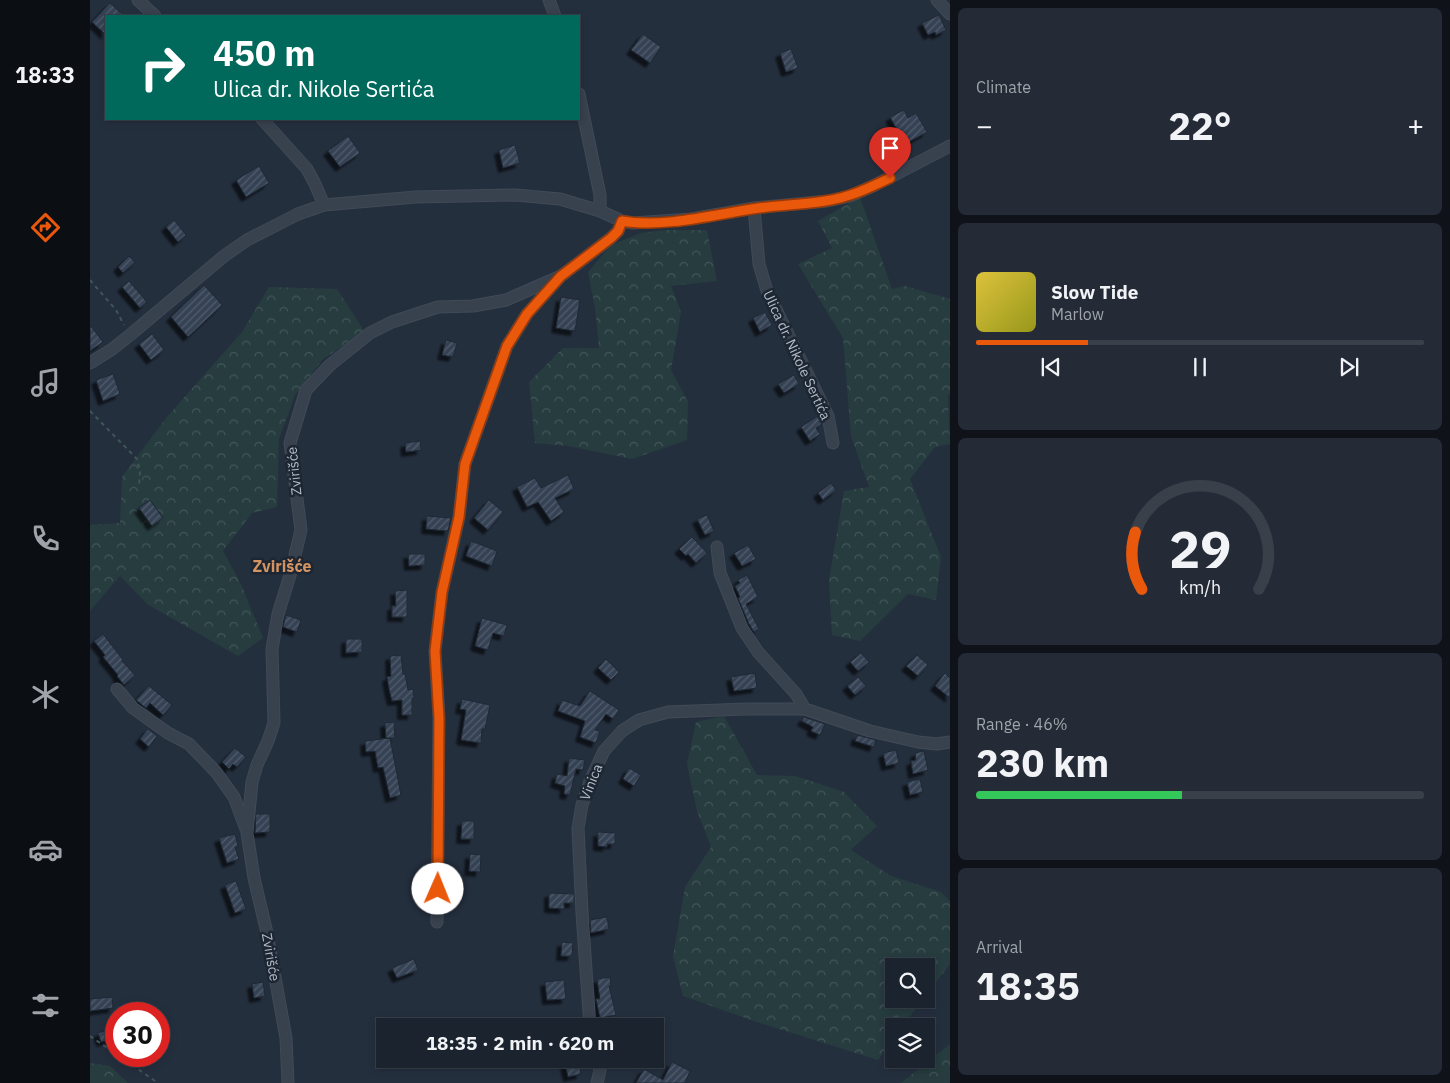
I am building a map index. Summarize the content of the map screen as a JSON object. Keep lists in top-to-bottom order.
{
  "streets": {
    "street": ["Ulica dr. Nikole Sertića", "Zvirišće", "Vinica"]
  },
  "districts": ["Zvirišće"],
  "page": {
    "tabs": "18:33",
    "tile": [
      "Climate",
      ["Range · 46%", "230 km"],
      ["Arrival", "18:35"]
    ],
    "turn": ["450 m", "Ulica dr. Nikole Sertića"],
    "heat": ["−", "22°", "+"],
    "song": ["Slow Tide", "Marlow"],
    "limit": "30",
    "trip": "18:35 · 2 min · 620 m",
    "gauge": ["29", "km/h"]
  }
}
